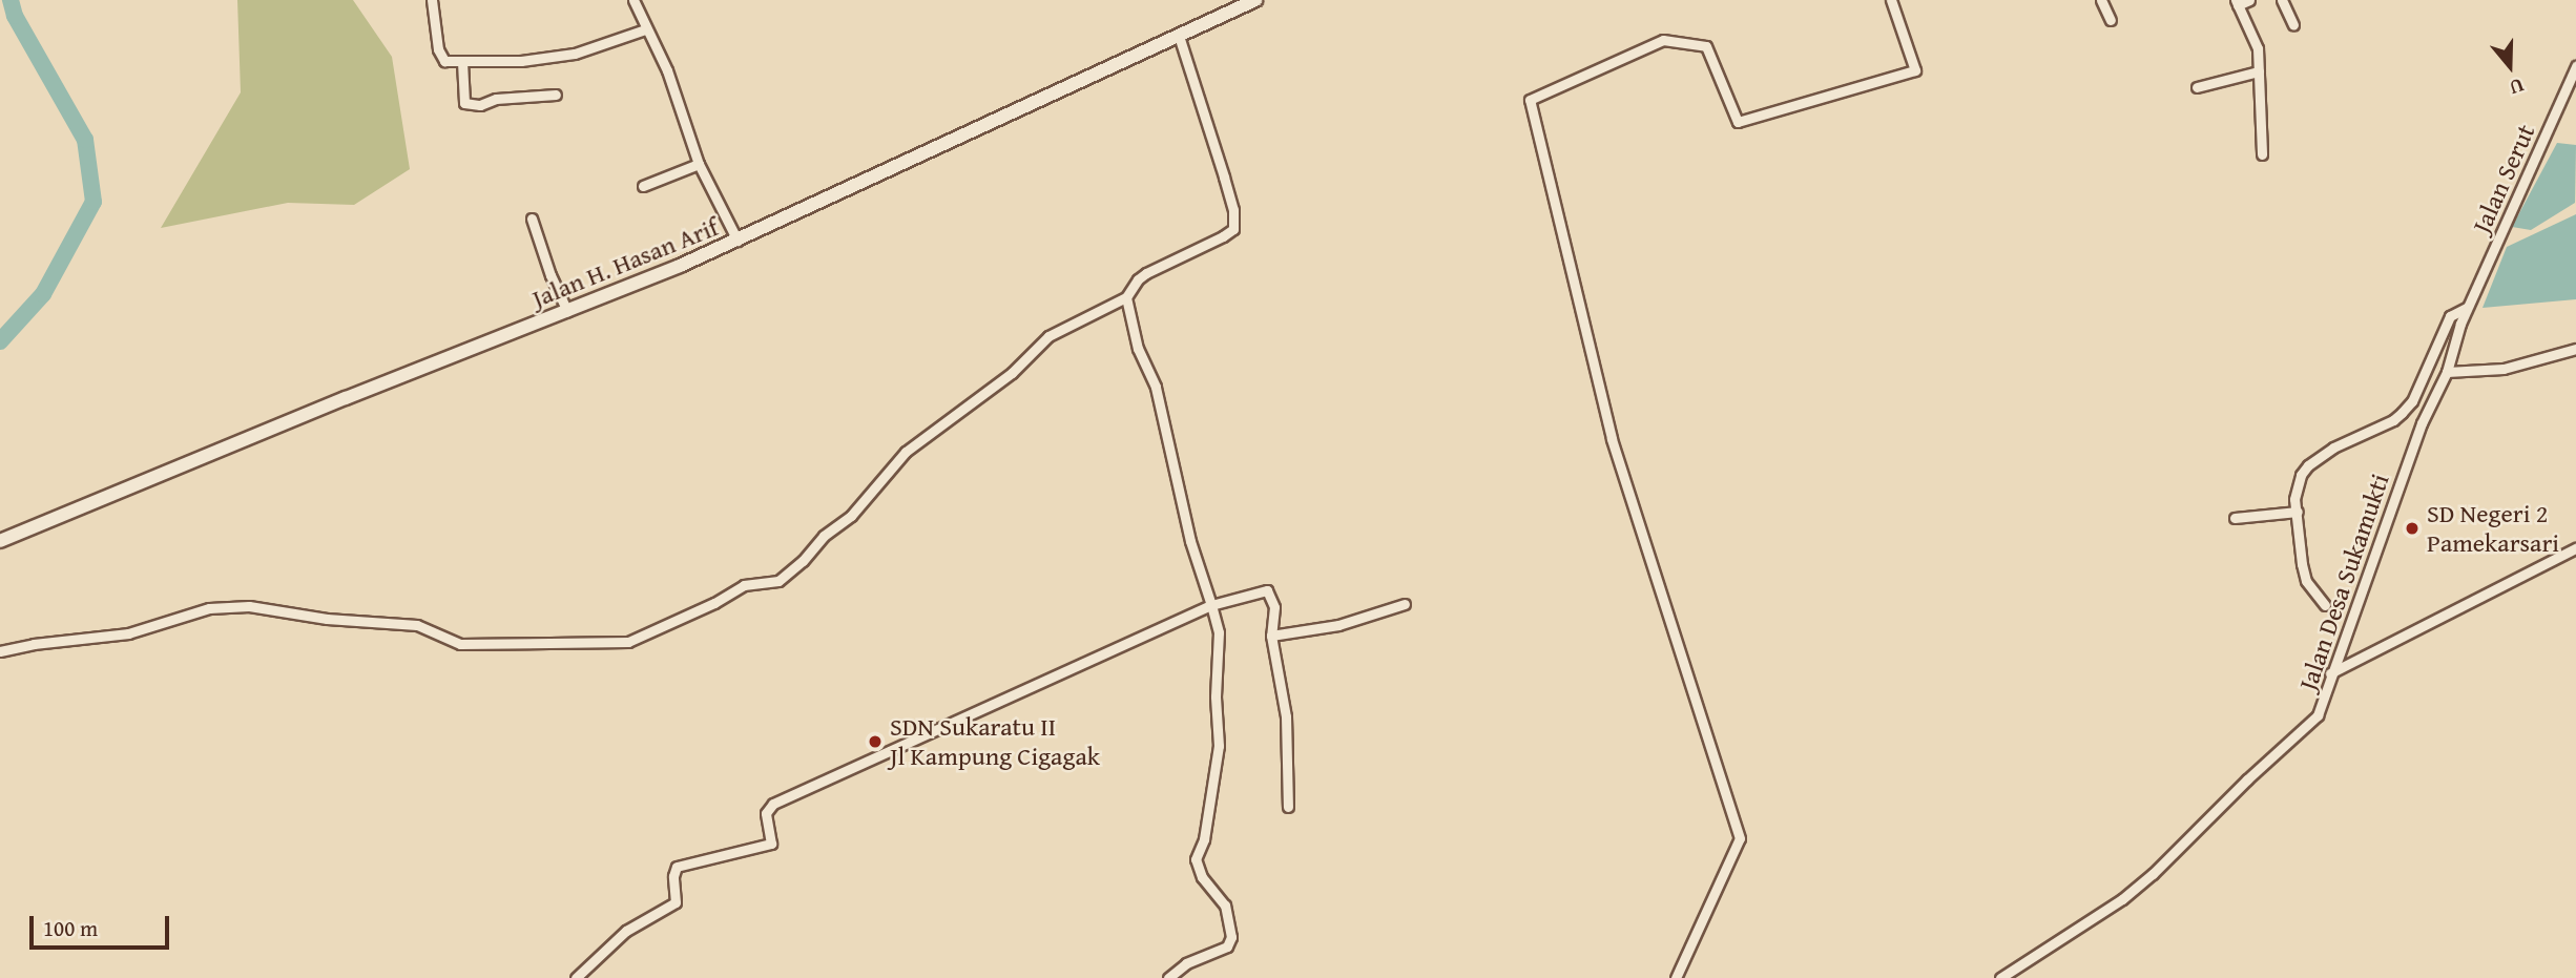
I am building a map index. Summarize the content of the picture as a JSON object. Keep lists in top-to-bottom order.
{
  "streets": {
    "main road": ["Jalan H. Hasan Arif"],
    "street": ["Jalan Serut", "Jalan Desa Sukamukti"]
  },
  "crossings": [
    ["Jalan Serut", "Jalan Desa Sukamukti"]
  ],
  "places": ["SD Negeri 2 Pamekarsari", "SDN Sukaratu II Jl Kampung Cigagak"],
  "scale_bar": "100 m",
  "north": "bottom"
}
